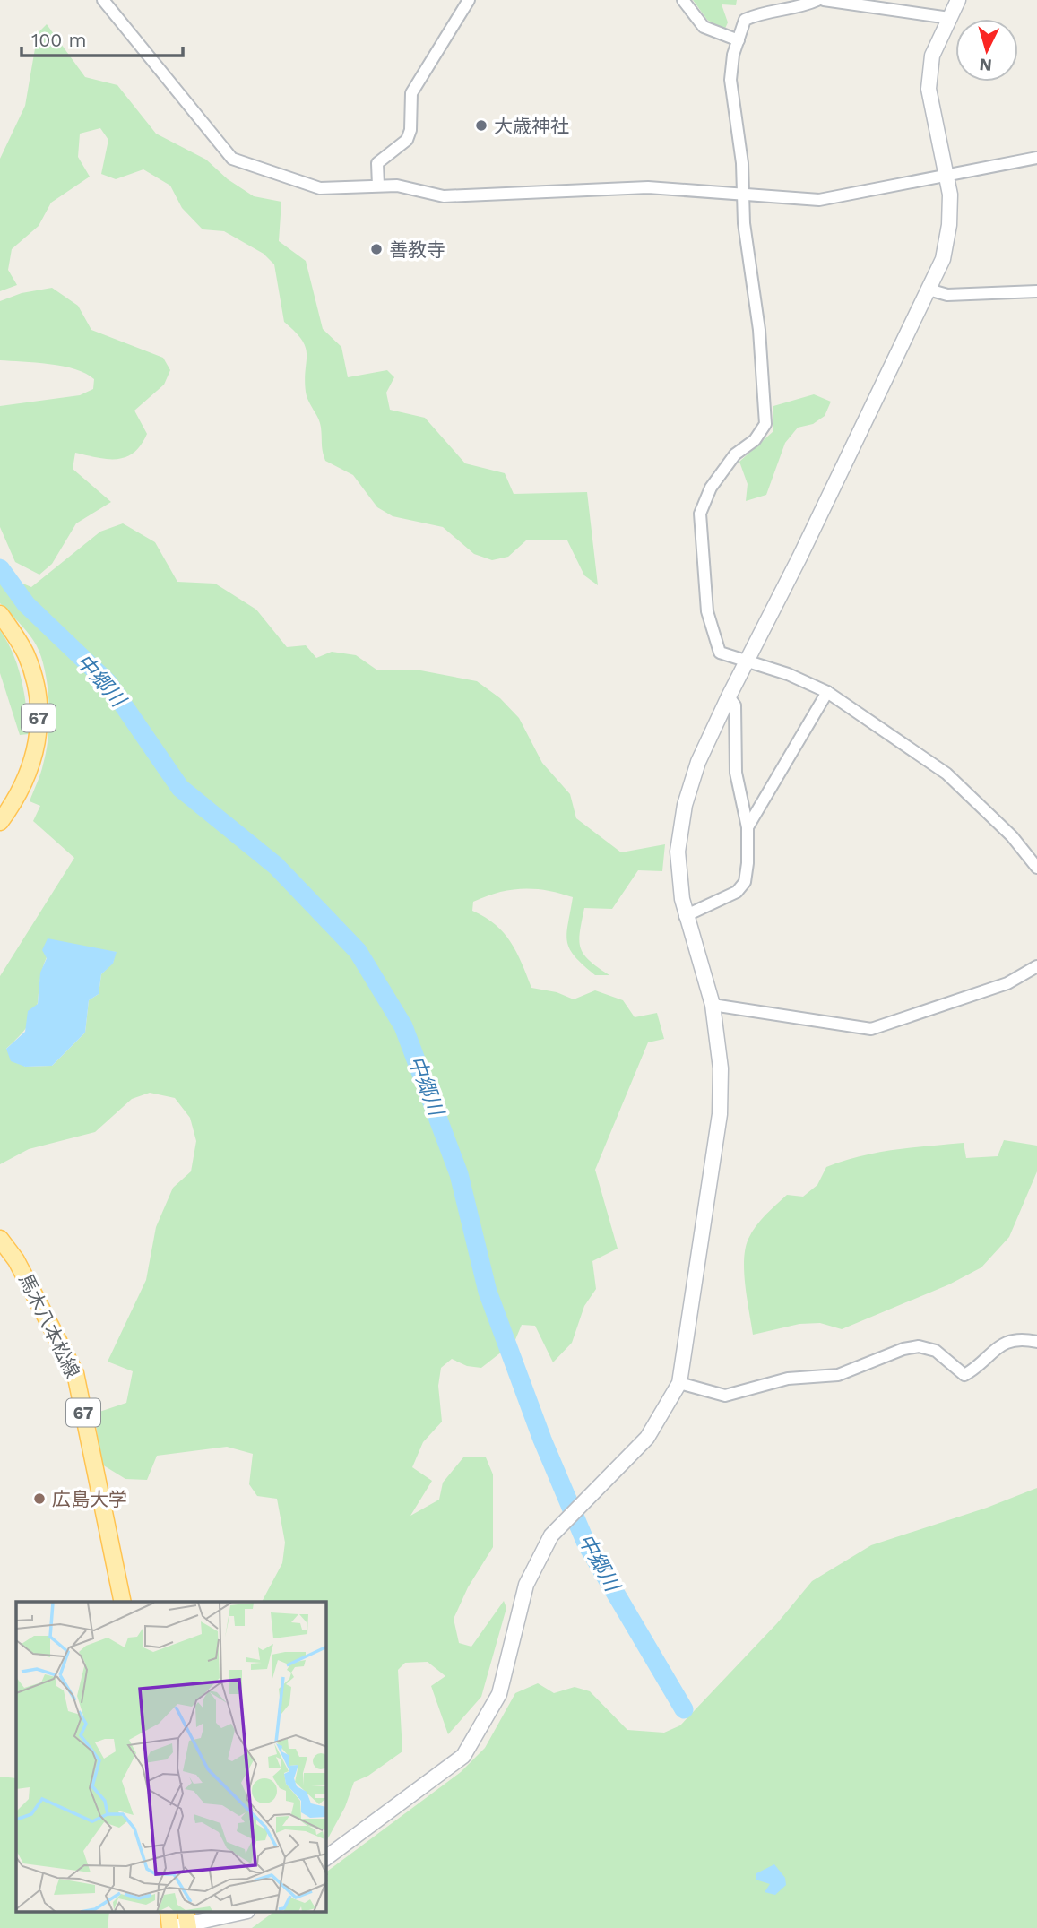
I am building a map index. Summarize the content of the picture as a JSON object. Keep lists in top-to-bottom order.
{
  "streets": {
    "main road": ["67", "馬木八本松線"]
  },
  "water": ["中郷川"],
  "places": ["大歳神社", "善教寺", "広島大学"],
  "scale_bar": "100 m",
  "north": "bottom"
}
